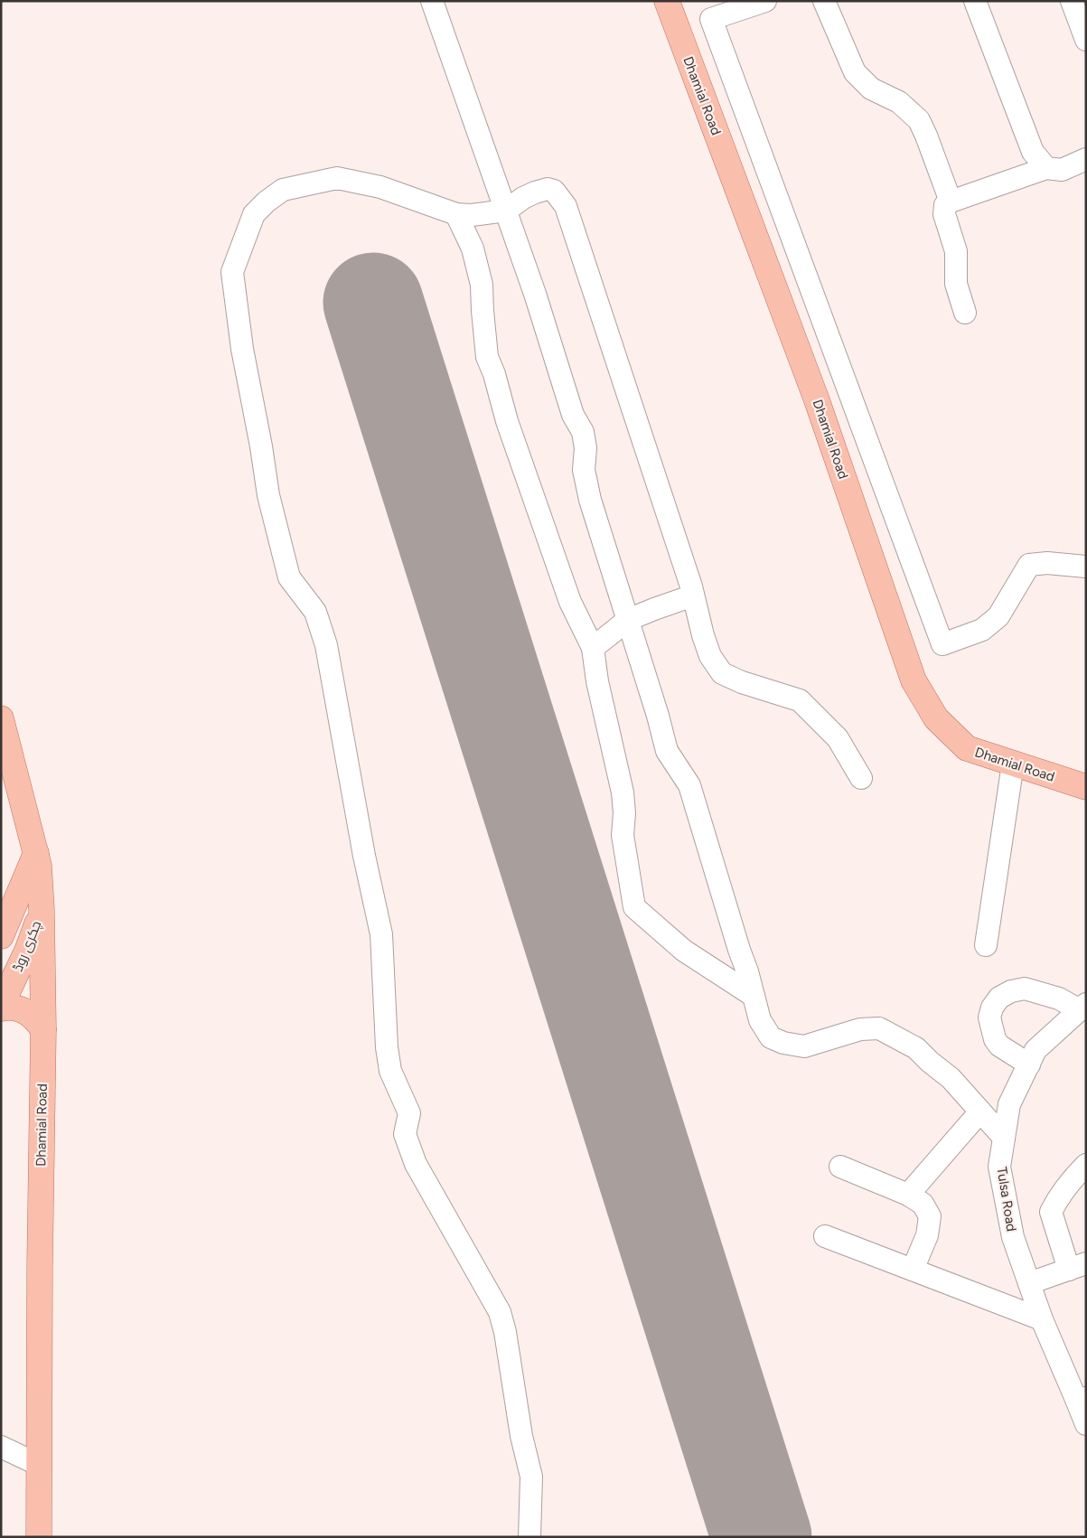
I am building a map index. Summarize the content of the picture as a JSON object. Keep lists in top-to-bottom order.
{
  "streets": {
    "main road": ["Dhamial Road", "چکری روڈ"],
    "street": ["Tulsa Road"]
  },
  "crossings": [
    ["Dhamial Road", "چکری روڈ"]
  ]
}
